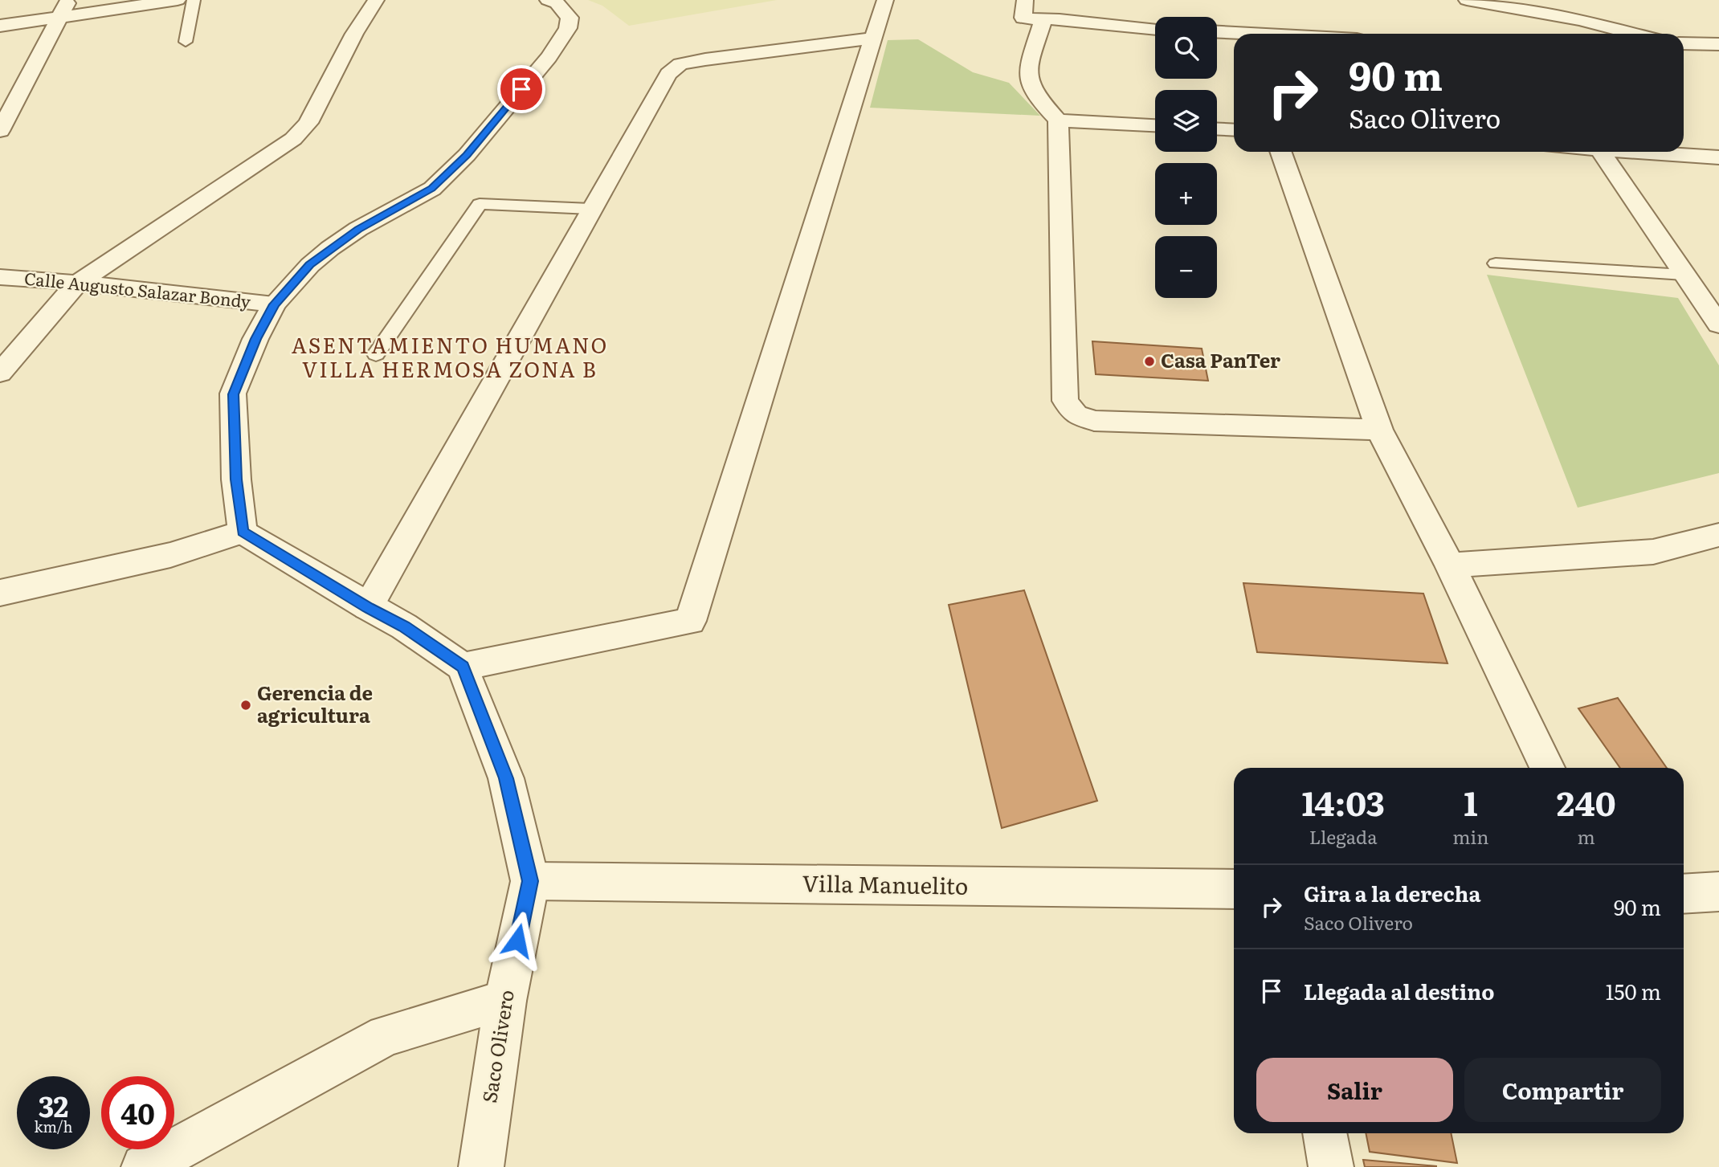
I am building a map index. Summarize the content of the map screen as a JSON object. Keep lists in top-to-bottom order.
{
  "streets": {
    "street": ["Calle Augusto Salazar Bondy", "Villa Manuelito", "Saco Olivero"]
  },
  "crossings": [
    ["Villa Manuelito", "Saco Olivero"]
  ],
  "districts": ["ASENTAMIENTO HUMANO VILLA HERMOSA ZONA B"],
  "places": ["Casa PanTer", "Gerencia de agricultura"],
  "page": {
    "map_buttons": ["+", "−"],
    "turn": ["90 m", "Saco Olivero"],
    "eta": [
      "14:03",
      "Llegada",
      "1",
      "min",
      "240",
      "m"
    ],
    "list": [
      {
        "name": "Gira a la derecha",
        "note": "Saco Olivero",
        "value": "90 m"
      },
      {
        "name": "Llegada al destino",
        "value": "150 m"
      }
    ],
    "buttons": ["Salir", "Compartir"],
    "speed": "32 km/h",
    "limit": "40"
  }
}
